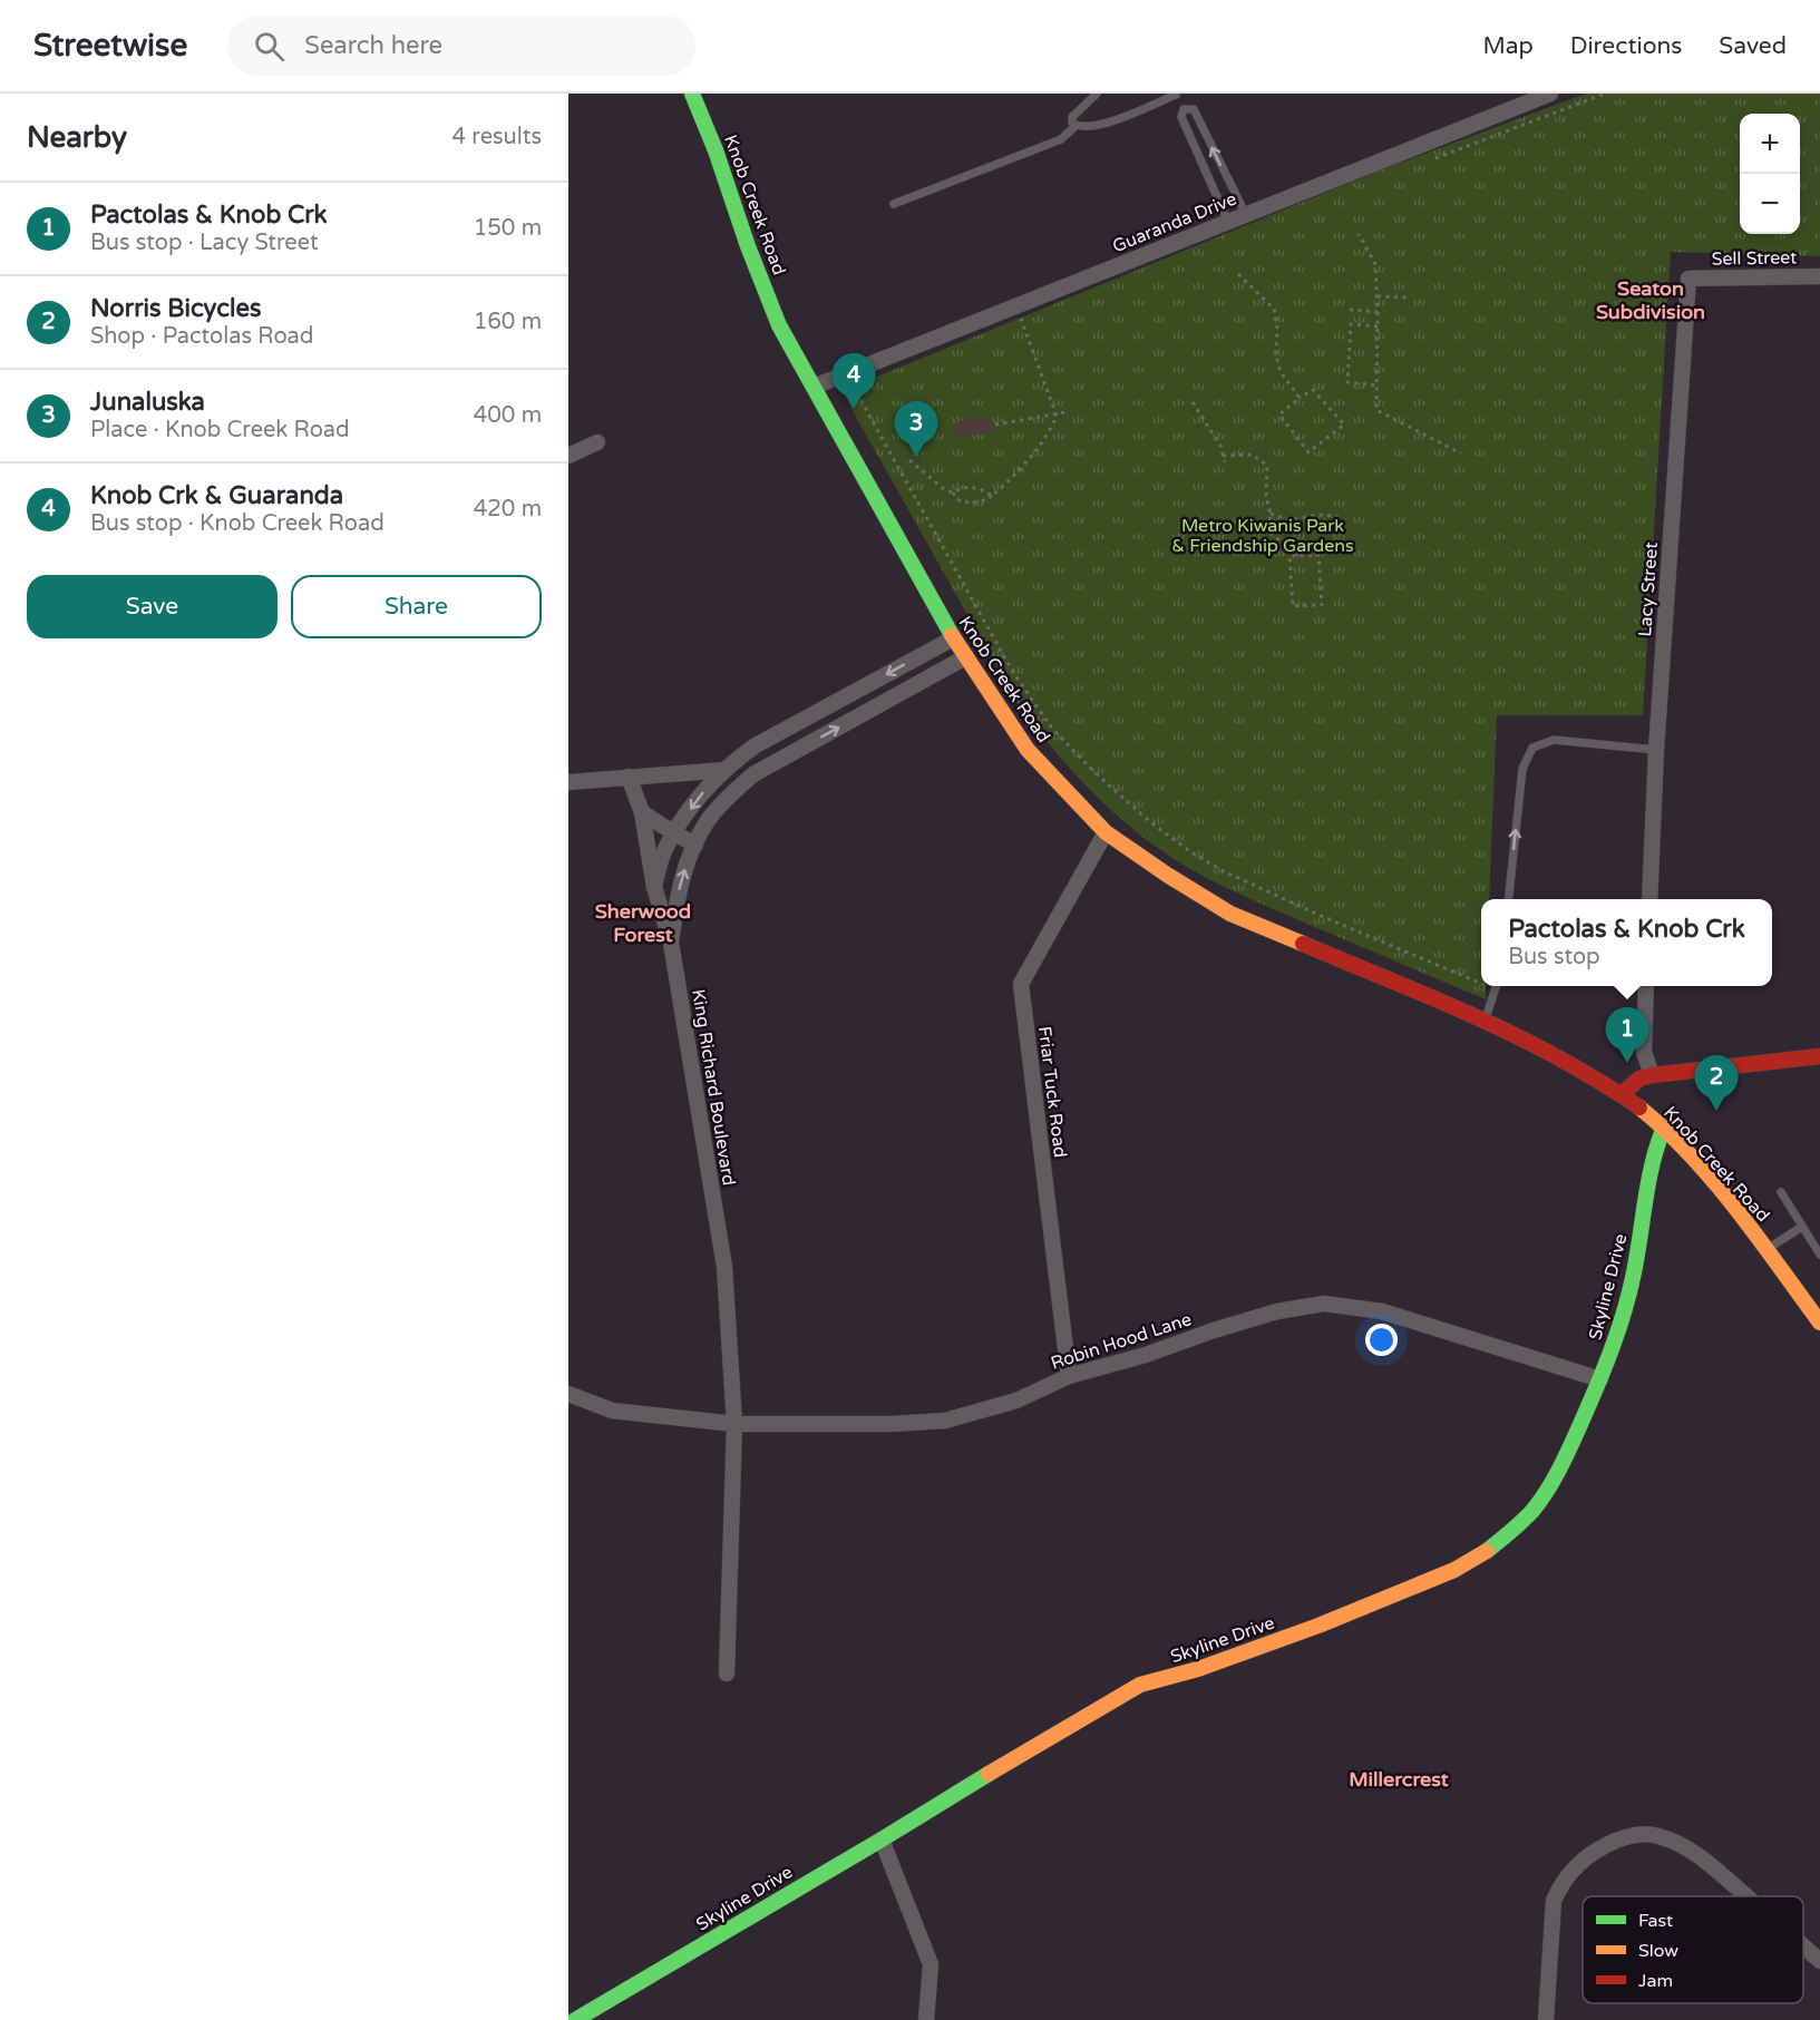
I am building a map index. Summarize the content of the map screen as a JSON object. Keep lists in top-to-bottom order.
{
  "streets": {
    "main road": ["Knob Creek Road", "Skyline Drive"],
    "street": [
      "Guaranda Drive",
      "Sell Street",
      "Lacy Street",
      "King Richard Boulevard",
      "Friar Tuck Road",
      "Robin Hood Lane"
    ]
  },
  "crossings": [
    ["Knob Creek Road", "Guaranda Drive"],
    ["Knob Creek Road", "King Richard Boulevard"],
    ["Knob Creek Road", "Friar Tuck Road"],
    ["Knob Creek Road", "Skyline Drive"],
    ["Sell Street", "Lacy Street"],
    ["King Richard Boulevard", "Robin Hood Lane"],
    ["Friar Tuck Road", "Robin Hood Lane"],
    ["Skyline Drive", "Robin Hood Lane"]
  ],
  "districts": ["Seaton Subdivision", "Sherwood Forest", "Millercrest"],
  "parks": ["Metro Kiwanis Park & Friendship Gardens"],
  "legend": ["Fast", "Slow", "Jam"],
  "page": {
    "header": "Streetwise",
    "search": "Search here",
    "nav": ["Map", "Directions", "Saved"],
    "heading": ["Nearby", "4 results"],
    "map_buttons": ["+", "−"],
    "list": [
      {
        "mark": "1",
        "name": "Pactolas & Knob Crk",
        "note": "Bus stop · Lacy Street",
        "value": "150 m"
      },
      {
        "mark": "2",
        "name": "Norris Bicycles",
        "note": "Shop · Pactolas Road",
        "value": "160 m"
      },
      {
        "mark": "3",
        "name": "Junaluska",
        "note": "Place · Knob Creek Road",
        "value": "400 m"
      },
      {
        "mark": "4",
        "name": "Knob Crk & Guaranda",
        "note": "Bus stop · Knob Creek Road",
        "value": "420 m"
      }
    ],
    "pins": [
      "4",
      "3",
      "1",
      "2"
    ],
    "buttons": ["Save", "Share"],
    "popup": ["Pactolas & Knob Crk", "Bus stop"]
  }
}
